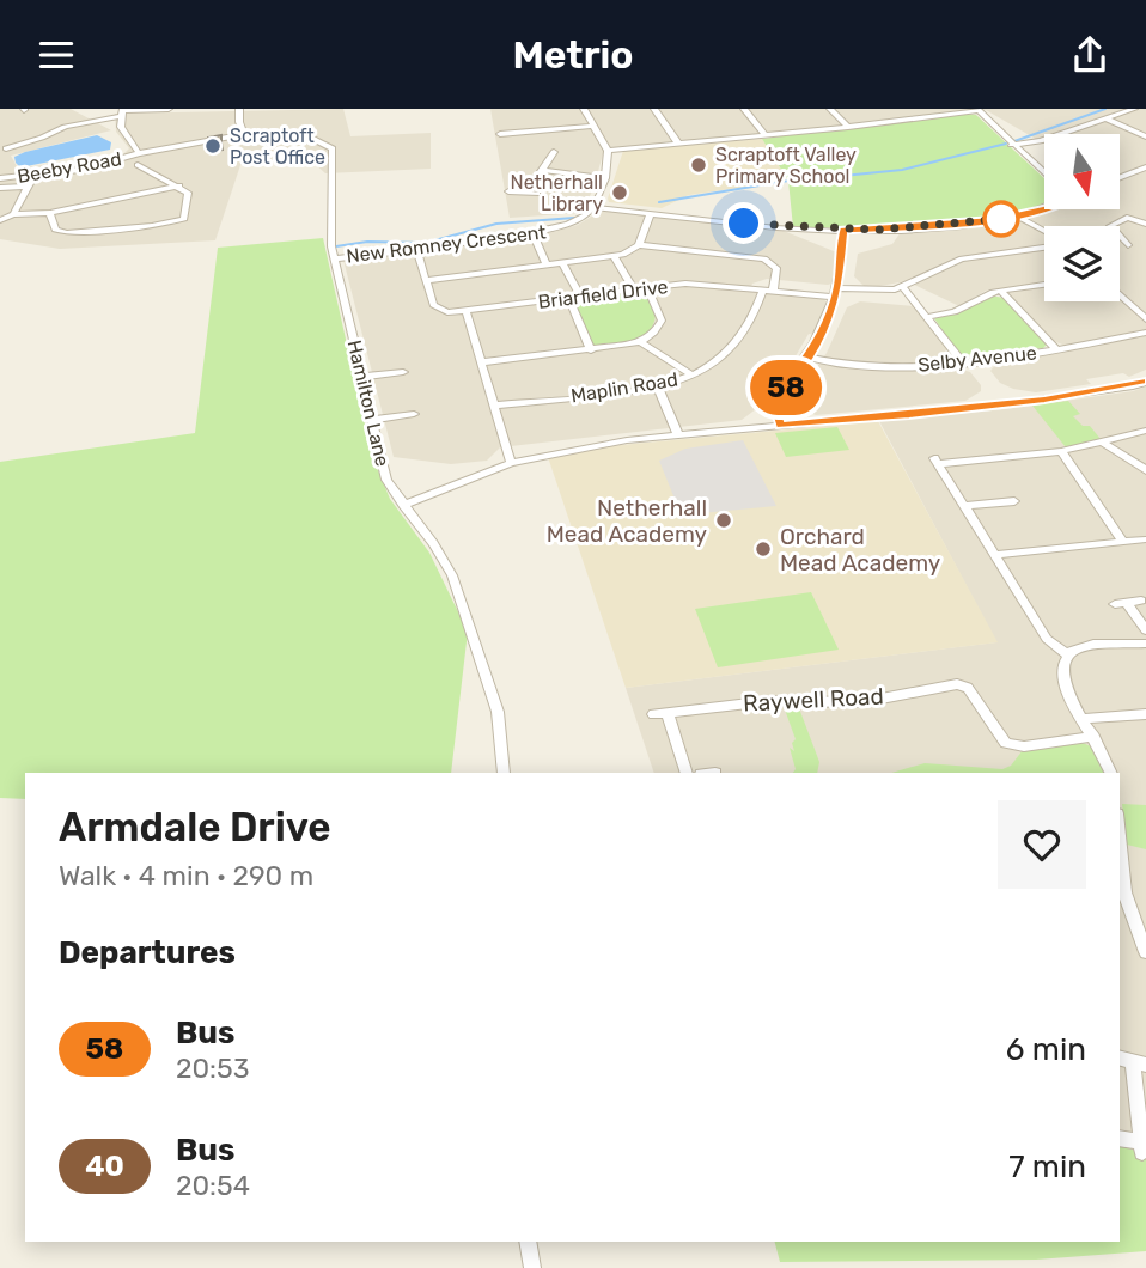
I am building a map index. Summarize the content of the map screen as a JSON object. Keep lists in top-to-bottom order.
{
  "streets": {
    "street": [
      "Beeby Road",
      "New Romney Crescent",
      "Briarfield Drive",
      "Selby Avenue",
      "Maplin Road",
      "Hamilton Lane",
      "Raywell Road"
    ]
  },
  "crossings": [
    ["Beeby Road", "Hamilton Lane"],
    ["New Romney Crescent", "Hamilton Lane"],
    ["Briarfield Drive", "Maplin Road"]
  ],
  "places": [
    "Scraptoft Post Office",
    "Scraptoft Valley Primary School",
    "Netherhall Library",
    "Netherhall Mead Academy",
    "Orchard Mead Academy"
  ],
  "lines": ["bus line 58"],
  "north": "bottom",
  "page": {
    "header": "Metrio",
    "on_map": "58",
    "heading": [
      ["Armdale Drive", "Walk · 4 min · 290 m"],
      "Departures"
    ],
    "list": [
      {
        "mark": "58",
        "name": "Bus",
        "note": "20:53",
        "value": "6 min"
      },
      {
        "mark": "40",
        "name": "Bus",
        "note": "20:54",
        "value": "7 min"
      }
    ]
  }
}
